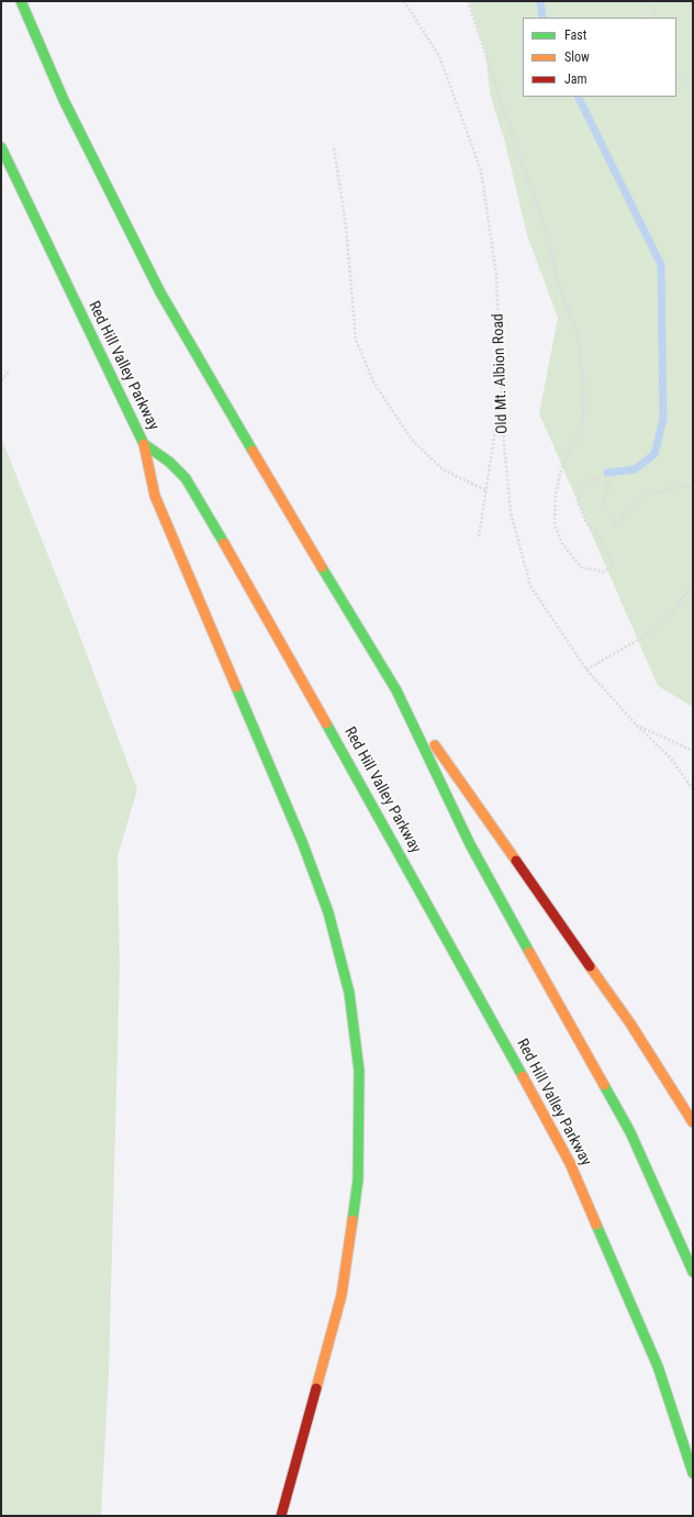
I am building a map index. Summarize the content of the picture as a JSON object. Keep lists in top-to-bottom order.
{
  "streets": {
    "highway": ["Red Hill Valley Parkway"],
    "path": ["Old Mt. Albion Road"]
  },
  "legend": ["Fast", "Slow", "Jam"]
}
